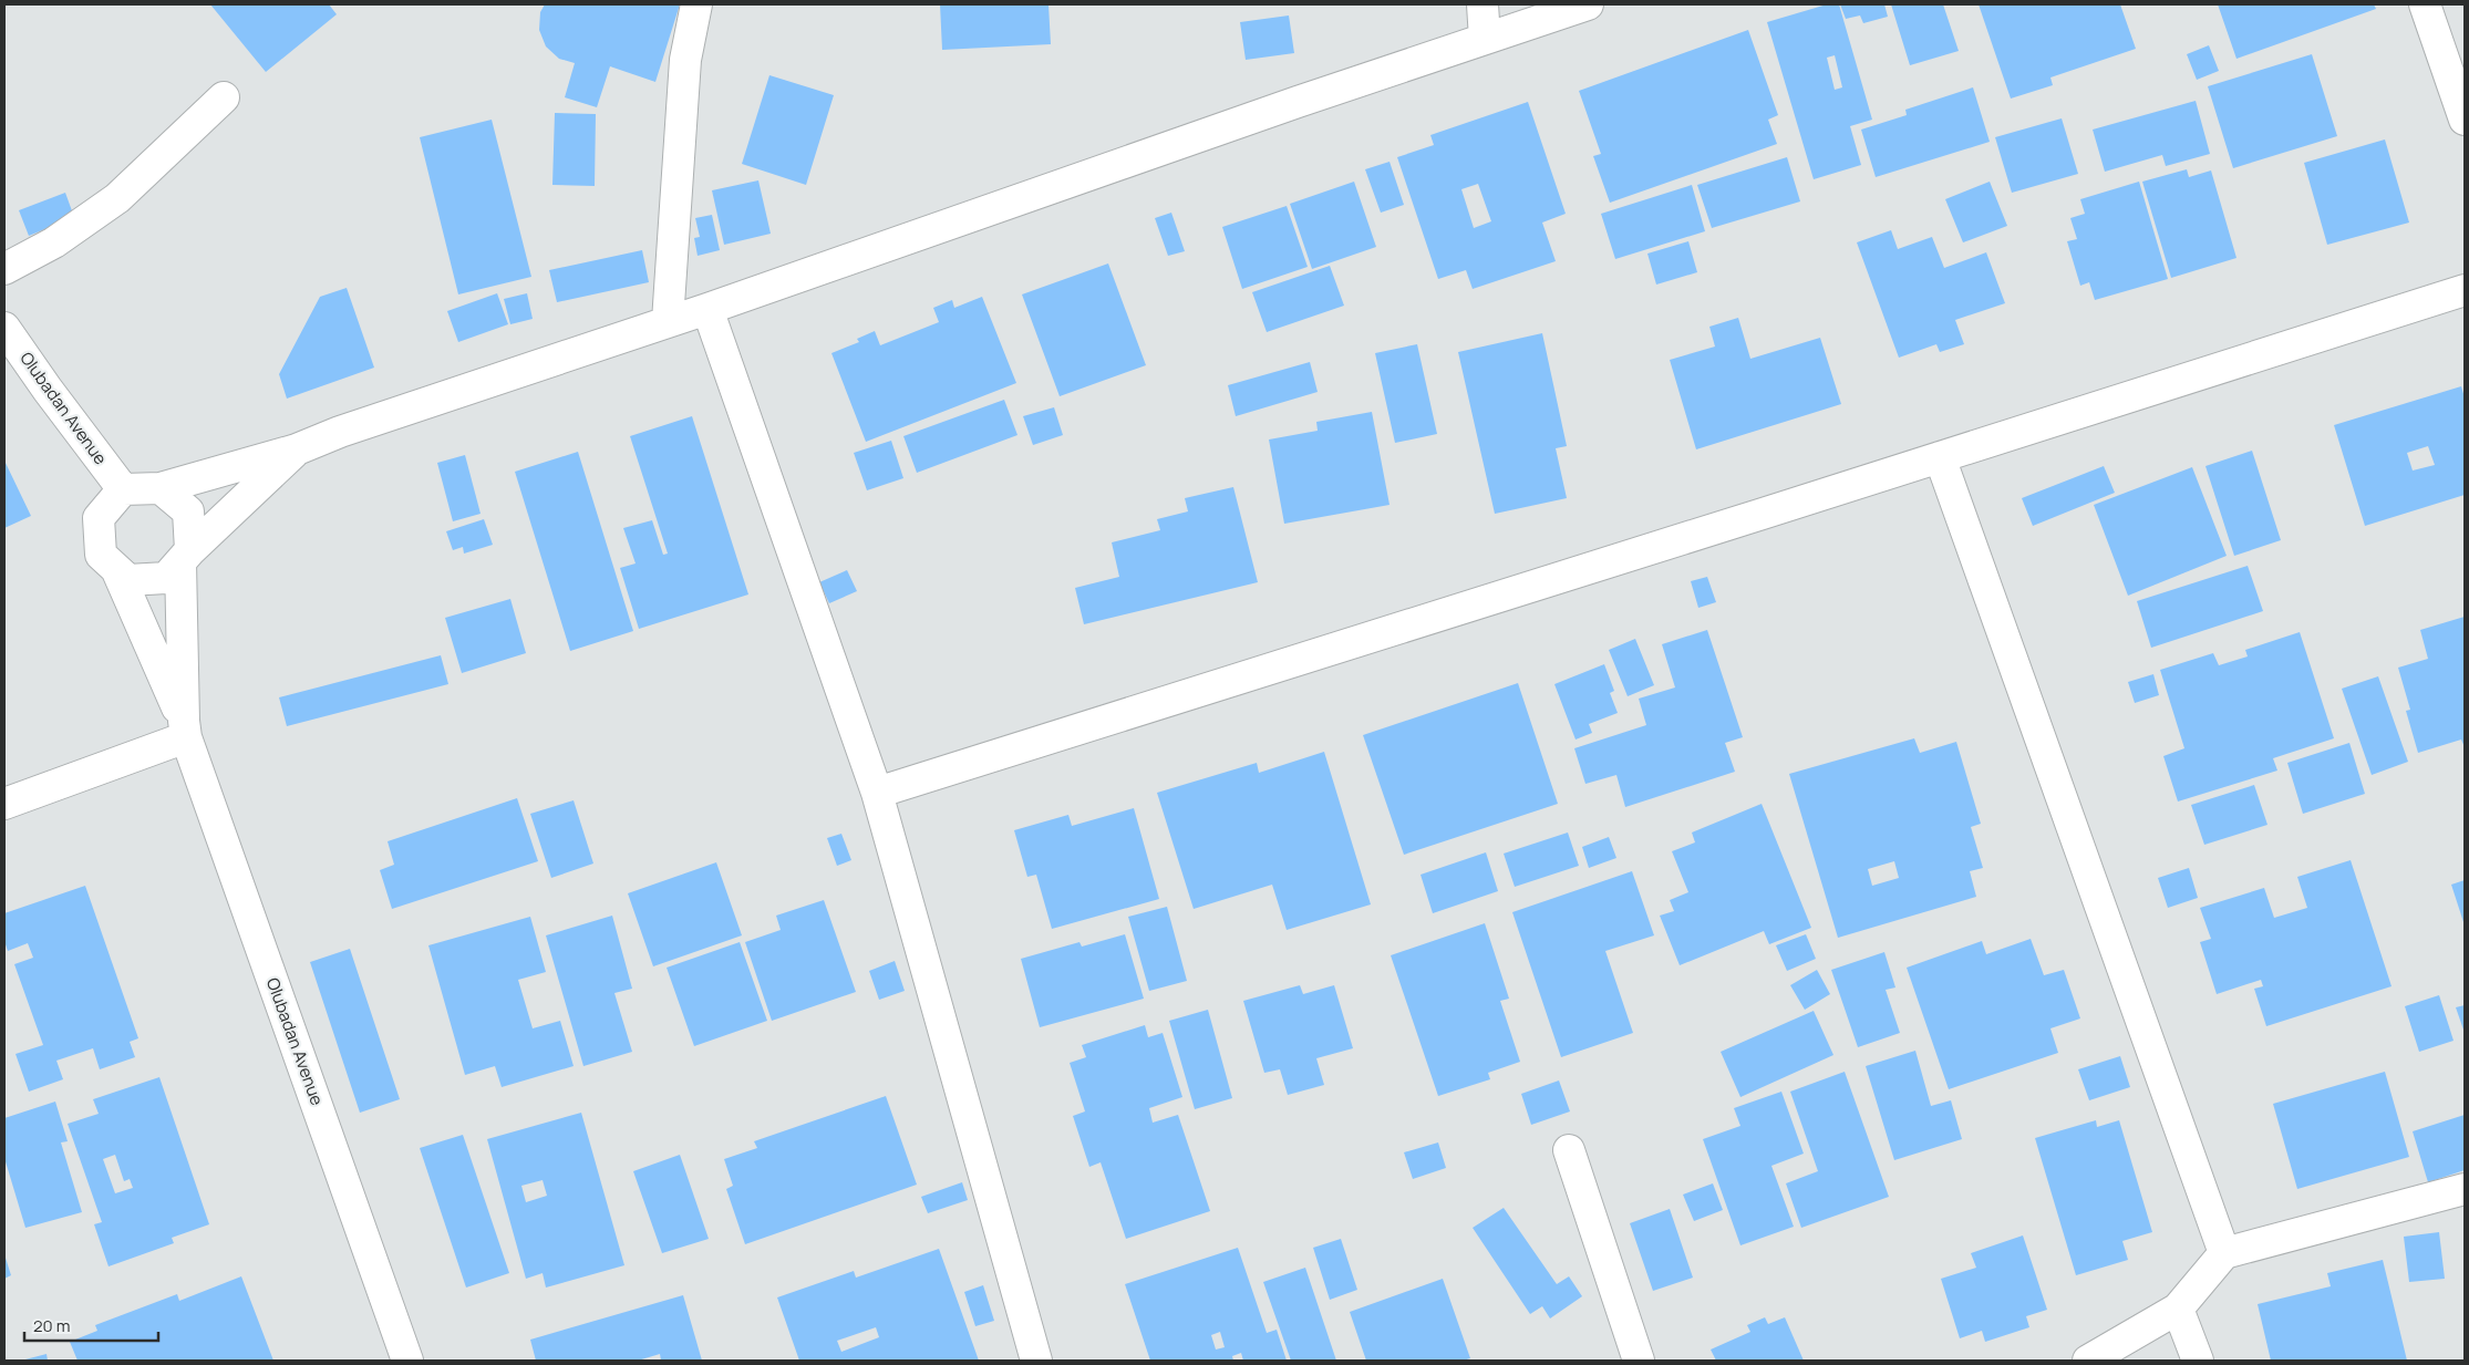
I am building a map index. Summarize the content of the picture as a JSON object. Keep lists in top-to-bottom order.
{
  "streets": {
    "street": ["Olubadan Avenue"]
  },
  "scale_bar": "20 m"
}
